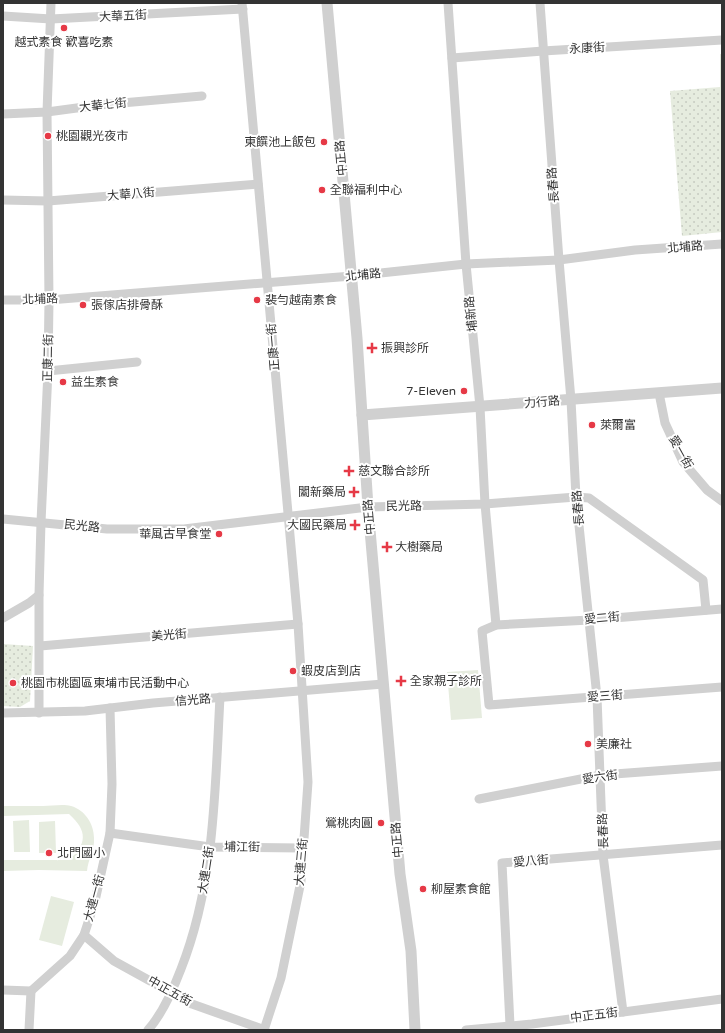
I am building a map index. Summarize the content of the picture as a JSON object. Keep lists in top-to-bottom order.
{
  "streets": {
    "street": [
      "大華五街",
      "永康街",
      "大華七街",
      "中正路",
      "長春路",
      "大華八街",
      "北埔路",
      "埔新路",
      "正康一街",
      "正康二街",
      "力行路",
      "愛一街",
      "民光路",
      "愛二街",
      "美光街",
      "愛三街",
      "信光路",
      "愛六街",
      "埔江街",
      "愛八街",
      "大連三街",
      "大連二街",
      "大連一街",
      "中正五街"
    ]
  },
  "crossings": [
    ["大華五街", "正康一街"],
    ["大華五街", "正康二街"],
    ["永康街", "長春路"],
    ["永康街", "埔新路"],
    ["大華七街", "正康二街"],
    ["中正路", "北埔路"],
    ["中正路", "力行路"],
    ["中正路", "民光路"],
    ["中正路", "信光路"],
    ["長春路", "北埔路"],
    ["長春路", "力行路"],
    ["長春路", "民光路"],
    ["長春路", "愛二街"],
    ["長春路", "愛三街"],
    ["長春路", "愛六街"],
    ["長春路", "愛八街"],
    ["長春路", "中正五街"],
    ["大華八街", "正康一街"],
    ["大華八街", "正康二街"],
    ["北埔路", "埔新路"],
    ["北埔路", "正康一街"],
    ["北埔路", "正康二街"],
    ["埔新路", "力行路"],
    ["埔新路", "民光路"],
    ["埔新路", "愛二街"],
    ["正康一街", "民光路"],
    ["正康一街", "美光街"],
    ["正康一街", "信光路"],
    ["正康一街", "大連三街"],
    ["正康二街", "民光路"],
    ["正康二街", "美光街"],
    ["正康二街", "信光路"],
    ["力行路", "愛一街"],
    ["民光路", "愛二街"],
    ["愛二街", "愛三街"],
    ["信光路", "大連三街"],
    ["信光路", "大連二街"],
    ["信光路", "大連一街"],
    ["埔江街", "大連三街"],
    ["埔江街", "大連二街"],
    ["埔江街", "大連一街"],
    ["愛八街", "中正五街"],
    ["大連三街", "中正五街"],
    ["大連二街", "中正五街"],
    ["大連一街", "中正五街"]
  ],
  "places": {
    "other": [
      "越式素食 歡喜吃素",
      "桃園觀光夜市",
      "東饌池上飯包",
      "全聯福利中心",
      "裴勻越南素食",
      "張傢店排骨酥",
      "益生素食",
      "7-Eleven",
      "萊爾富",
      "華風古早食堂",
      "蝦皮店到店",
      "桃園市桃園區東埔市民活動中心",
      "美廉社",
      "鶯桃肉圓",
      "北門國小",
      "柳屋素食館"
    ],
    "health": [
      "振興診所",
      "慈文聯合診所",
      "闔新藥局",
      "大國民藥局",
      "大樹藥局",
      "全家親子診所"
    ]
  }
}
